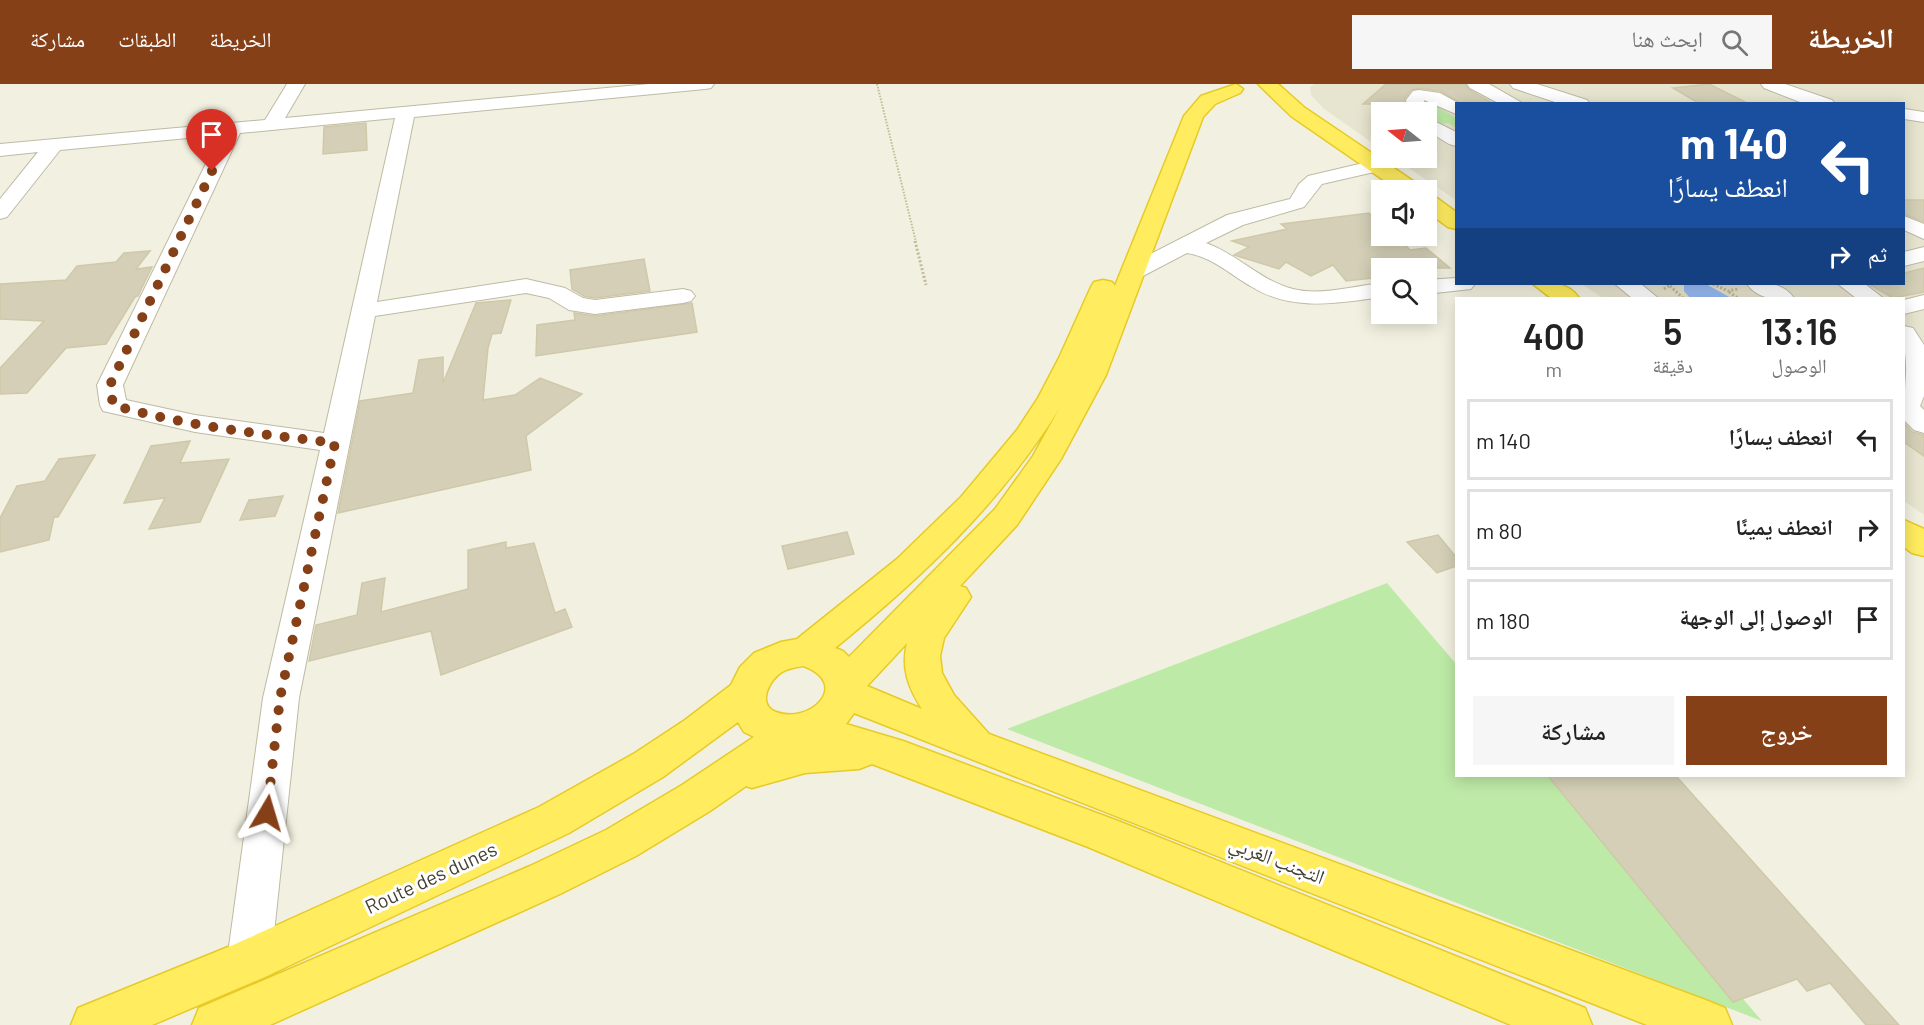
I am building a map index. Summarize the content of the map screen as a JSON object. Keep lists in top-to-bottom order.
{
  "streets": {
    "highway": ["التجنب الغربي", "Route des dunes"]
  },
  "crossings": [
    ["التجنب الغربي", "Route des dunes"]
  ],
  "north": "left",
  "page": {
    "header": "الخريطة",
    "search": "ابحث هنا",
    "nav": ["الخريطة", "الطبقات", "مشاركة"],
    "turn": ["140 m", "انعطف يسارًا"],
    "then": "ثم",
    "eta": [
      "13:16",
      "الوصول",
      "5",
      "دقيقة",
      "400",
      "m"
    ],
    "list": [
      {
        "name": "انعطف يسارًا",
        "value": "140 m"
      },
      {
        "name": "انعطف يمينًا",
        "value": "80 m"
      },
      {
        "name": "الوصول إلى الوجهة",
        "value": "180 m"
      }
    ],
    "buttons": ["خروج", "مشاركة"]
  }
}
